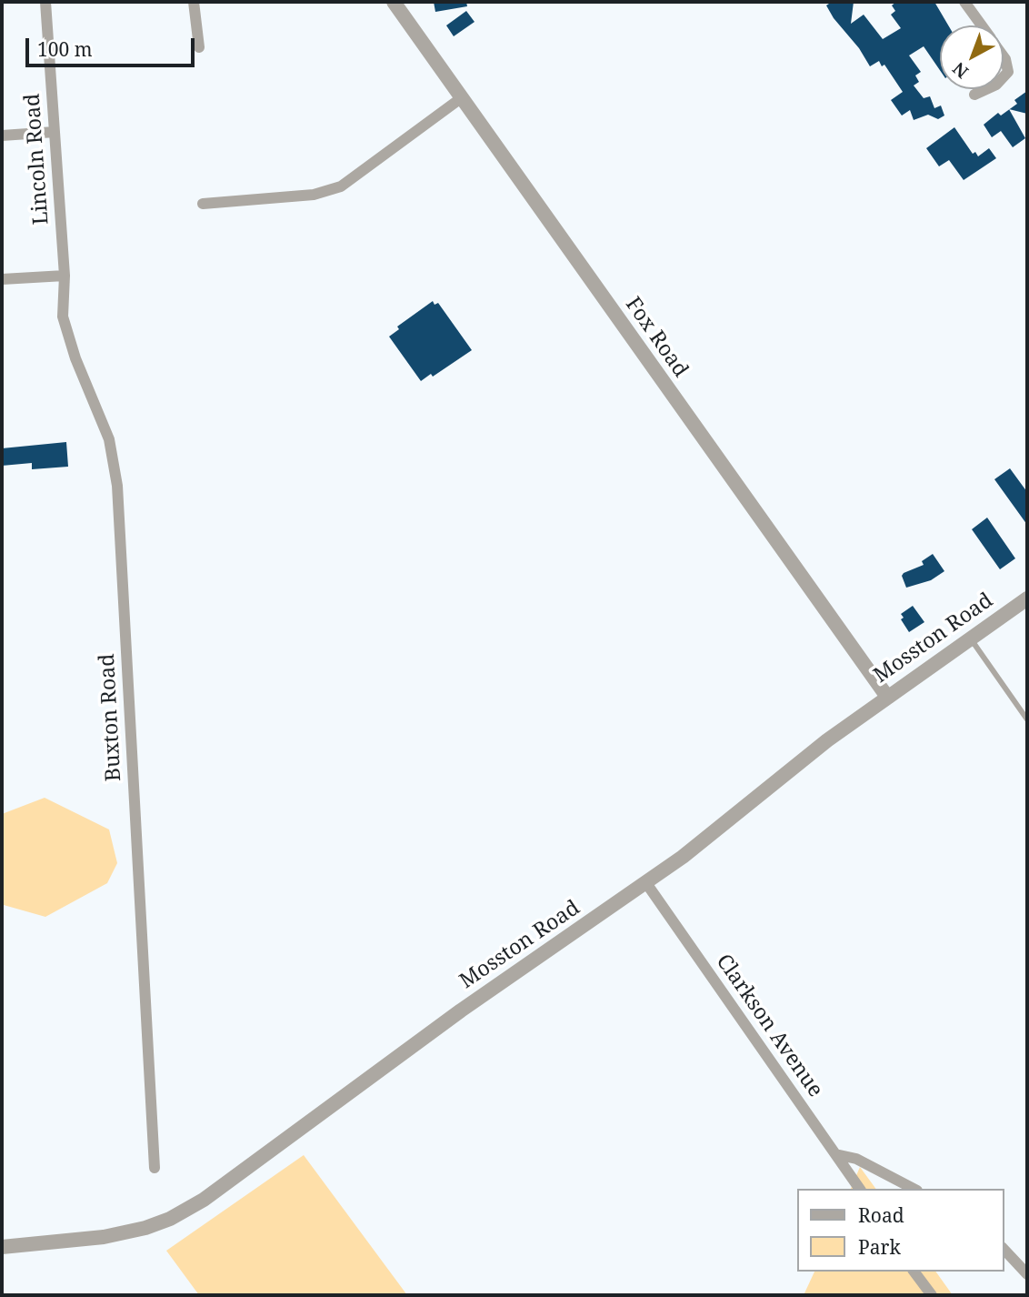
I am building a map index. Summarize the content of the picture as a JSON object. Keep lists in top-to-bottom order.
{
  "streets": {
    "street": [
      "Lincoln Road",
      "Fox Road",
      "Mosston Road",
      "Buxton Road",
      "Clarkson Avenue"
    ]
  },
  "crossings": [
    ["Lincoln Road", "Buxton Road"],
    ["Fox Road", "Mosston Road"],
    ["Mosston Road", "Clarkson Avenue"]
  ],
  "legend": ["Road", "Park"],
  "scale_bar": "100 m",
  "north": "bottom left"
}
